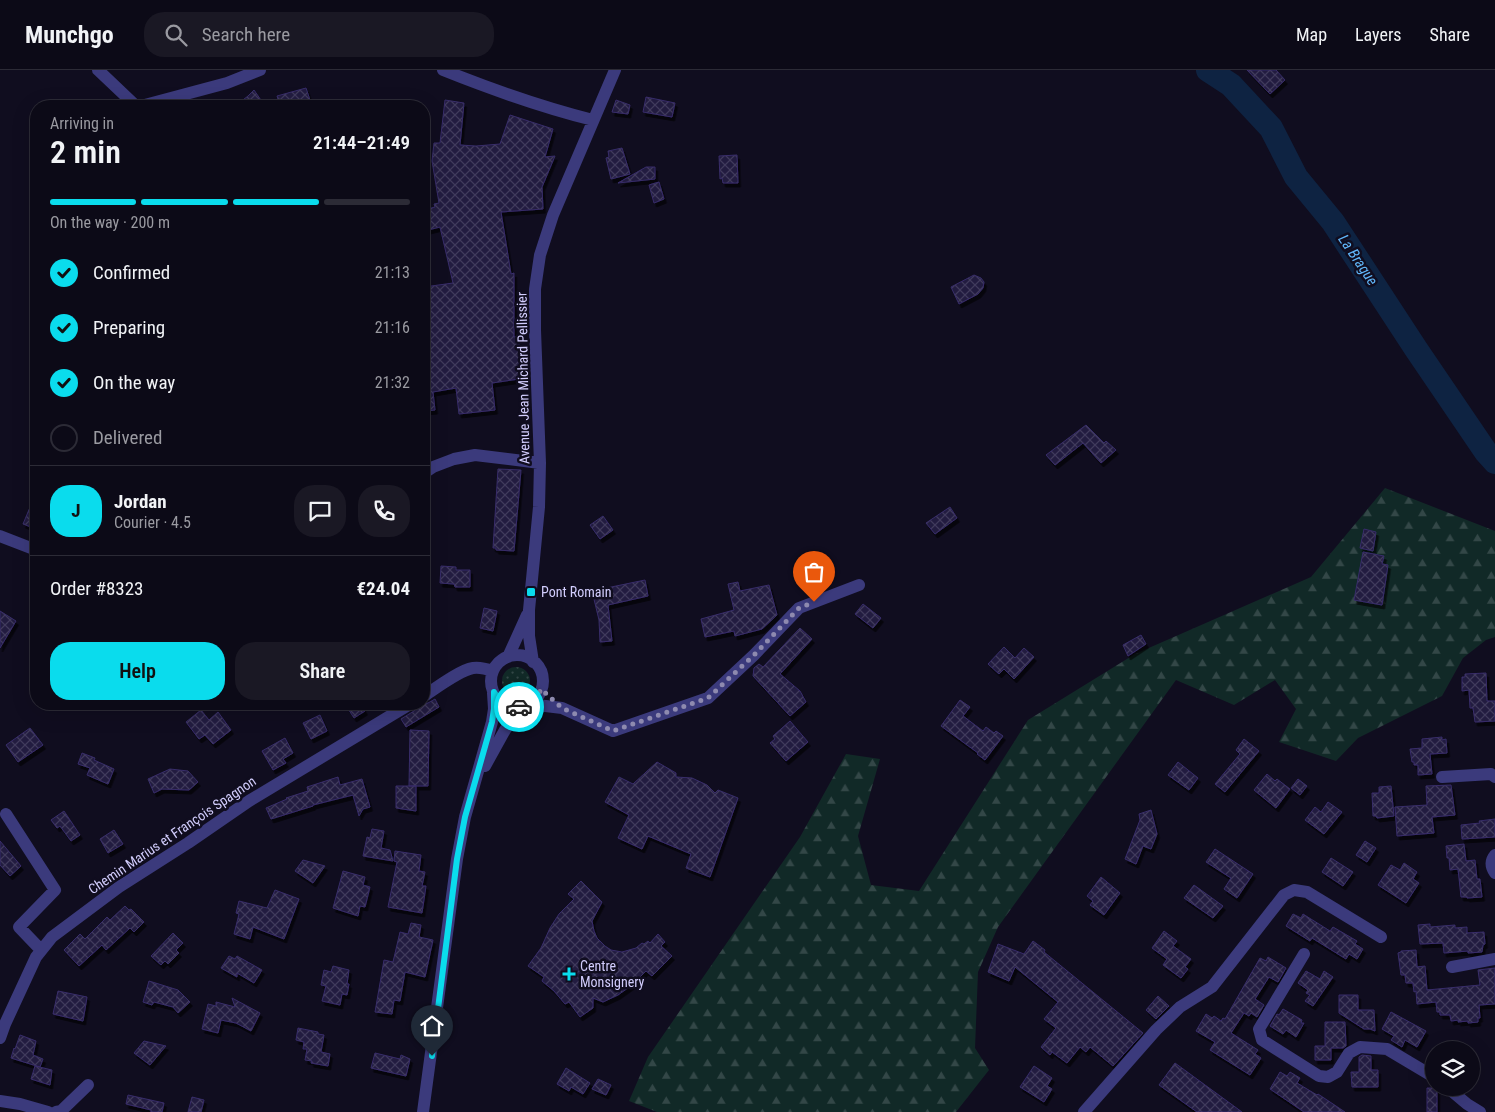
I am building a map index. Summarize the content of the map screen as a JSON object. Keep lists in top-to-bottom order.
{
  "streets": {
    "street": ["Avenue Jean Michard Pellissier", "Chemin Marius et François Spagnon"]
  },
  "water": ["La Brague"],
  "places": {
    "transit": ["Pont Romain"],
    "health": ["Centre Monsignery"]
  },
  "page": {
    "header": "Munchgo",
    "search": "Search here",
    "nav": ["Map", "Layers", "Share"],
    "heading": ["2 min", "Arriving in", "21:44–21:49"],
    "panel": [
      "Jordan",
      "Courier · 4.5",
      "Order #8323",
      "€24.04"
    ],
    "bar": "On the way · 200 m",
    "list": [
      ["Confirmed", "21:13"],
      ["Preparing", "21:16"],
      ["On the way", "21:32"],
      "Delivered"
    ],
    "round": "J",
    "buttons": ["Help", "Share"]
  }
}
